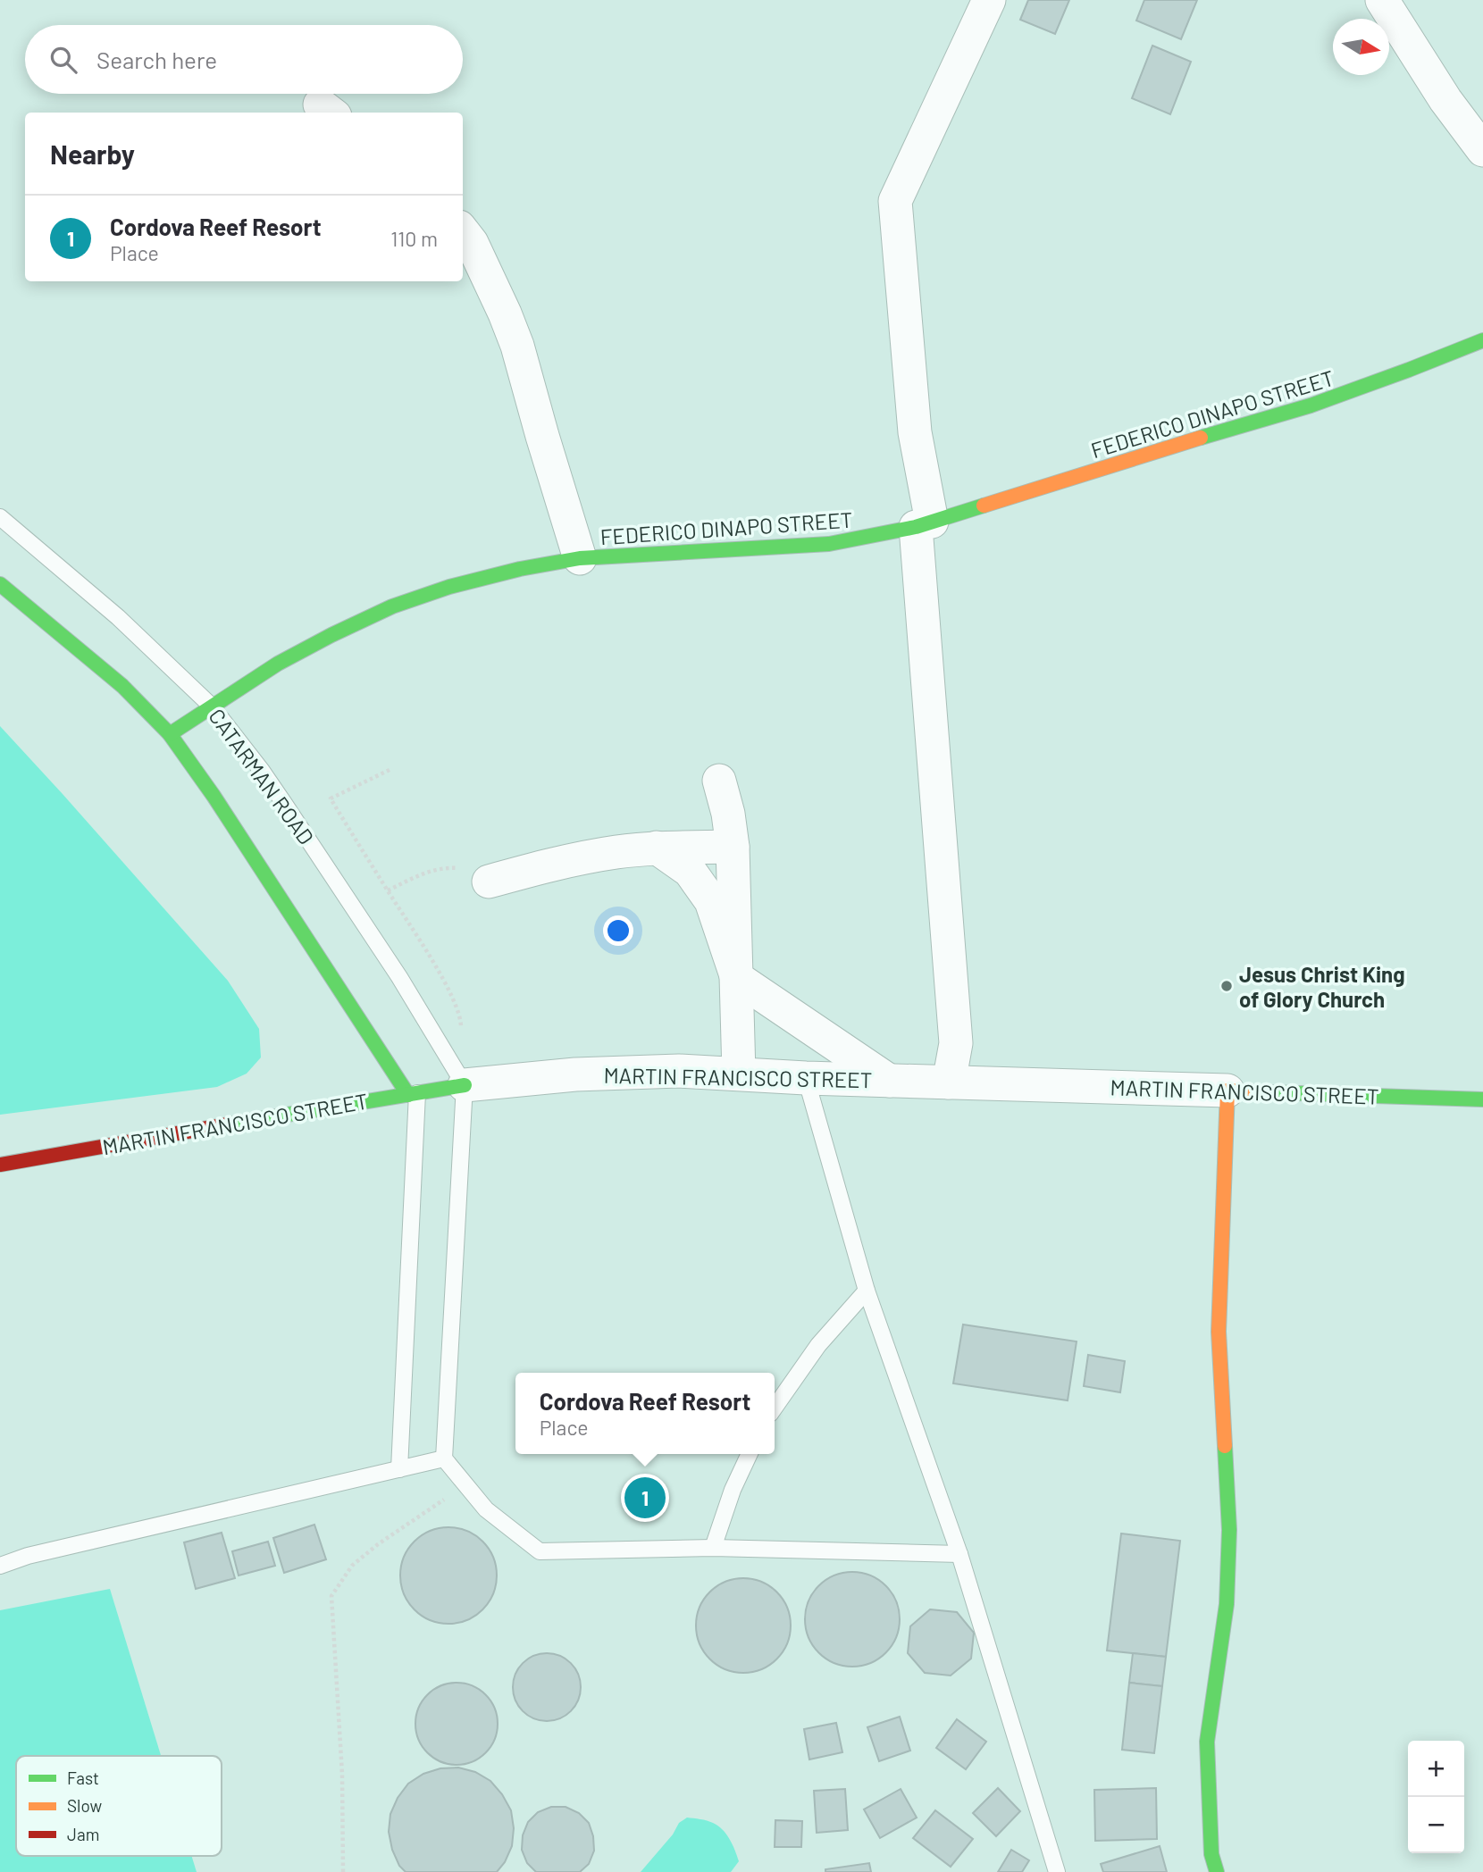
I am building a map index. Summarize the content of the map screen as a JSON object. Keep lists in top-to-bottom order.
{
  "streets": {
    "street": ["FEDERICO DINAPO STREET", "MARTIN FRANCISCO STREET"],
    "lane": ["CATARMAN ROAD"]
  },
  "crossings": [
    ["FEDERICO DINAPO STREET", "CATARMAN ROAD"],
    ["CATARMAN ROAD", "MARTIN FRANCISCO STREET"]
  ],
  "places": ["Jesus Christ King of Glory Church"],
  "legend": ["Fast", "Slow", "Jam"],
  "north": "right",
  "page": {
    "search": "Search here",
    "heading": "Nearby",
    "list": [
      {
        "mark": "1",
        "name": "Cordova Reef Resort",
        "note": "Place",
        "value": "110 m"
      }
    ],
    "popup": ["Cordova Reef Resort", "Place"],
    "pins": "1",
    "map_buttons": ["+", "−"]
  }
}
